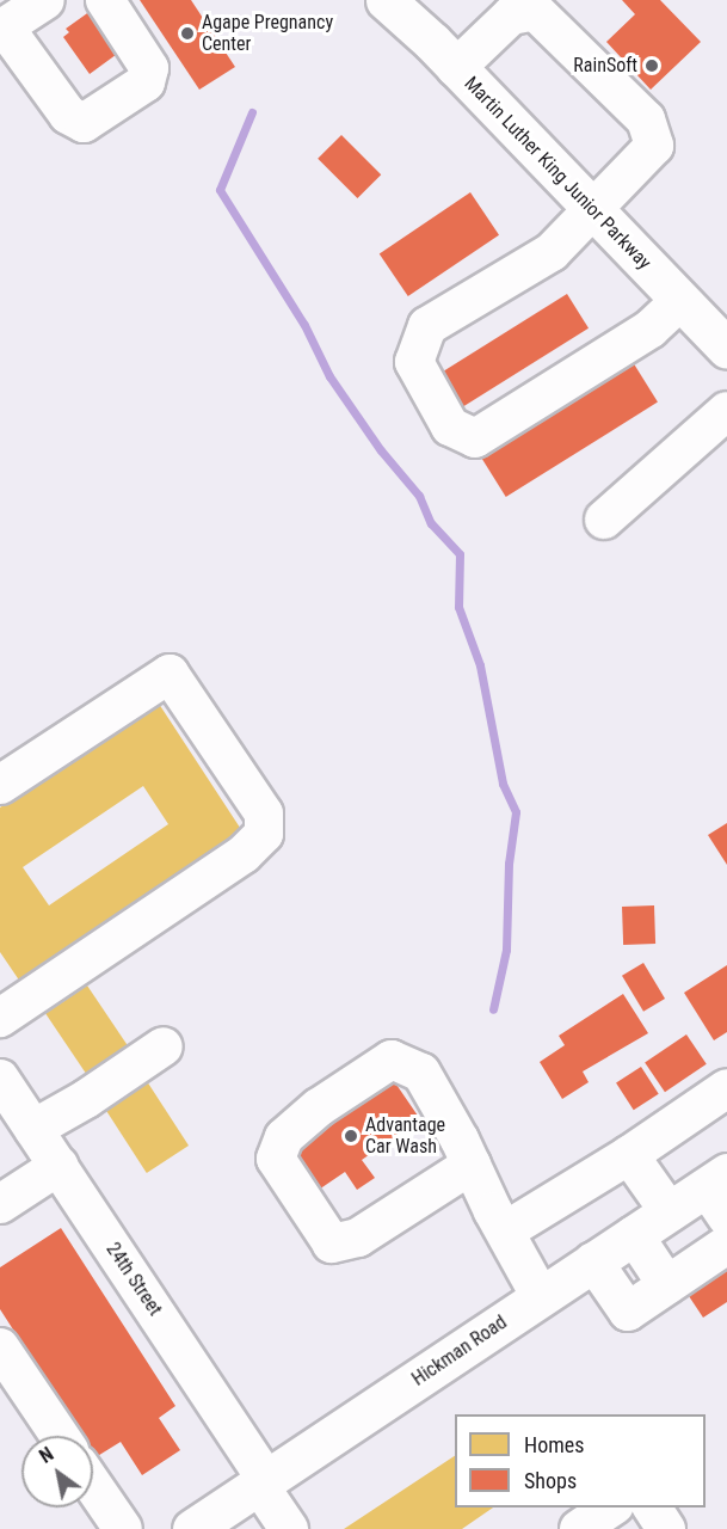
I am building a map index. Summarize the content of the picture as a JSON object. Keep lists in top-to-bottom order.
{
  "streets": {
    "main road": ["Martin Luther King Junior Parkway", "Hickman Road"],
    "street": ["24th Street"]
  },
  "crossings": [
    ["24th Street", "Hickman Road"]
  ],
  "places": ["Agape Pregnancy Center", "RainSoft", "Advantage Car Wash"],
  "legend": ["Homes", "Shops"],
  "north": "top left"
}
